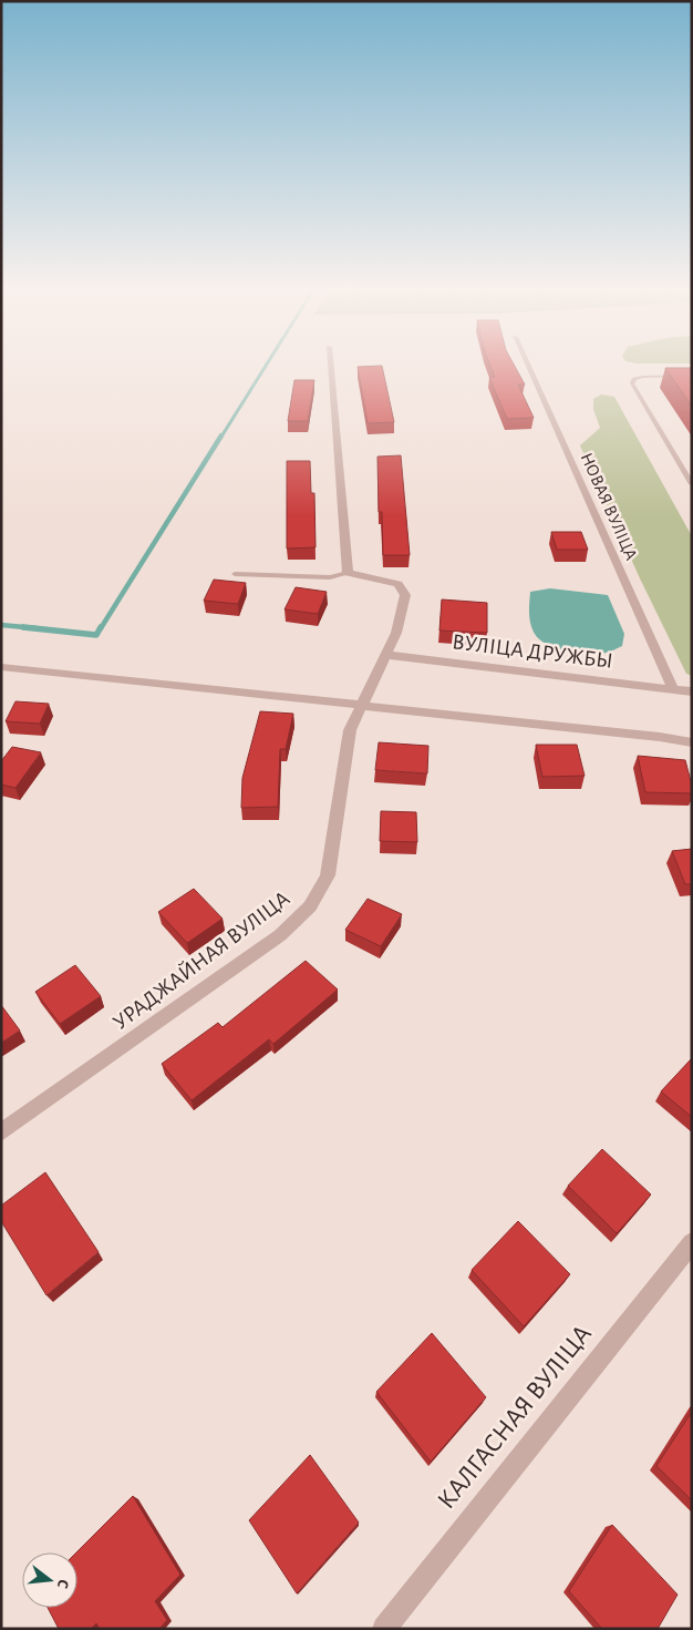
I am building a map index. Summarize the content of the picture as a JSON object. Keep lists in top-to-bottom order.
{
  "streets": {
    "street": [
      "НОВАЯ ВУЛІЦА",
      "ВУЛІЦА ДРУЖБЫ",
      "УРАДЖАЙНАЯ ВУЛІЦА",
      "КАЛГАСНАЯ ВУЛІЦА"
    ]
  },
  "crossings": [
    ["НОВАЯ ВУЛІЦА", "ВУЛІЦА ДРУЖБЫ"],
    ["ВУЛІЦА ДРУЖБЫ", "УРАДЖАЙНАЯ ВУЛІЦА"]
  ],
  "north": "right"
}
